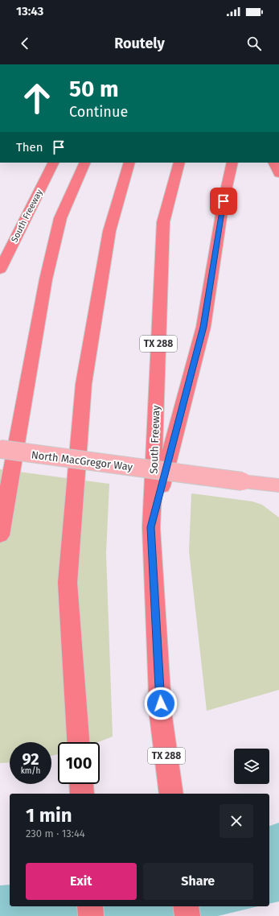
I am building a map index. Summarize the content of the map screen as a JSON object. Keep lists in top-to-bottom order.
{
  "streets": {
    "highway": ["South Freeway", "TX 288"],
    "main road": ["North MacGregor Way"]
  },
  "page": {
    "status": "13:43",
    "header": "Routely",
    "turn": ["50 m", "Continue"],
    "then": "Then",
    "speed": "92 km/h",
    "limit": "100",
    "heading": ["1 min", "230 m · 13:44"],
    "buttons": ["Exit", "Share"]
  }
}
